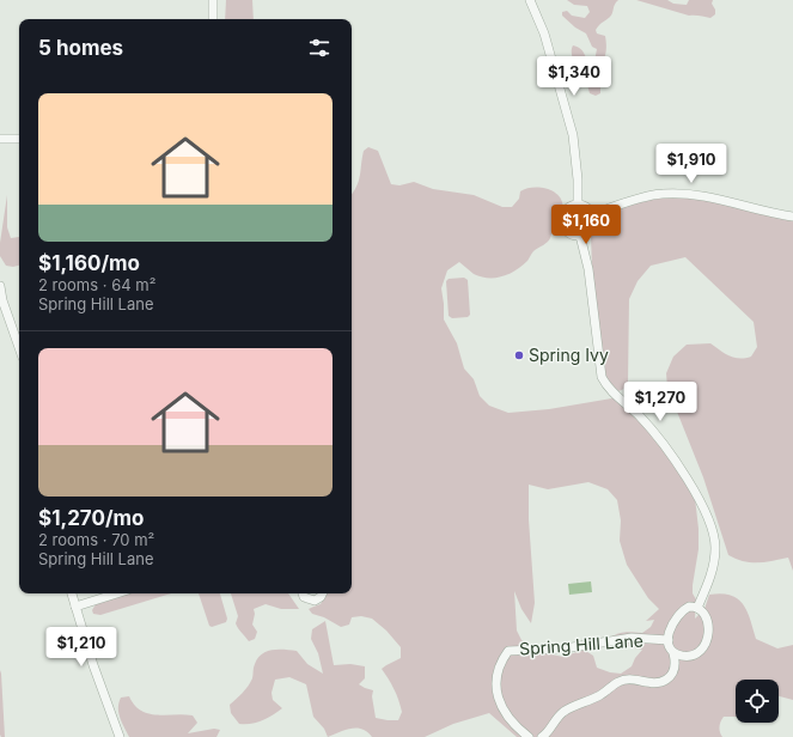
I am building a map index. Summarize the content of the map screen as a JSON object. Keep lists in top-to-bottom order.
{
  "streets": {
    "street": ["Spring Hill Lane"]
  },
  "places": ["Spring Ivy"],
  "page": {
    "heading": "5 homes",
    "price": [
      "$1,340",
      "$1,910",
      "$1,160",
      "$1,270",
      "$1,210"
    ],
    "list": [
      {
        "name": "$1,160/mo",
        "note": "2 rooms · 64 m² · Spring Hill Lane"
      },
      {
        "name": "$1,270/mo",
        "note": "2 rooms · 70 m² · Spring Hill Lane"
      }
    ]
  }
}
